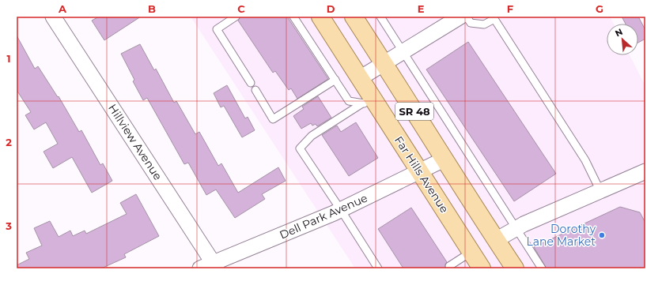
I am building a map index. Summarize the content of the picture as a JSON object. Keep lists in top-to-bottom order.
{
  "streets": {
    "main road": ["SR 48", "Far Hills Avenue"],
    "street": ["Hillview Avenue", "Dell Park Avenue"]
  },
  "crossings": [
    ["SR 48", "Dell Park Avenue"],
    ["Hillview Avenue", "Dell Park Avenue"],
    ["Far Hills Avenue", "Dell Park Avenue"]
  ],
  "places": ["Dorothy Lane Market"],
  "north": "top left",
  "grid": {
    "columns": [
      "A",
      "B",
      "C",
      "D",
      "E",
      "F",
      "G"
    ],
    "rows": ["1", "2", "3"]
  }
}
